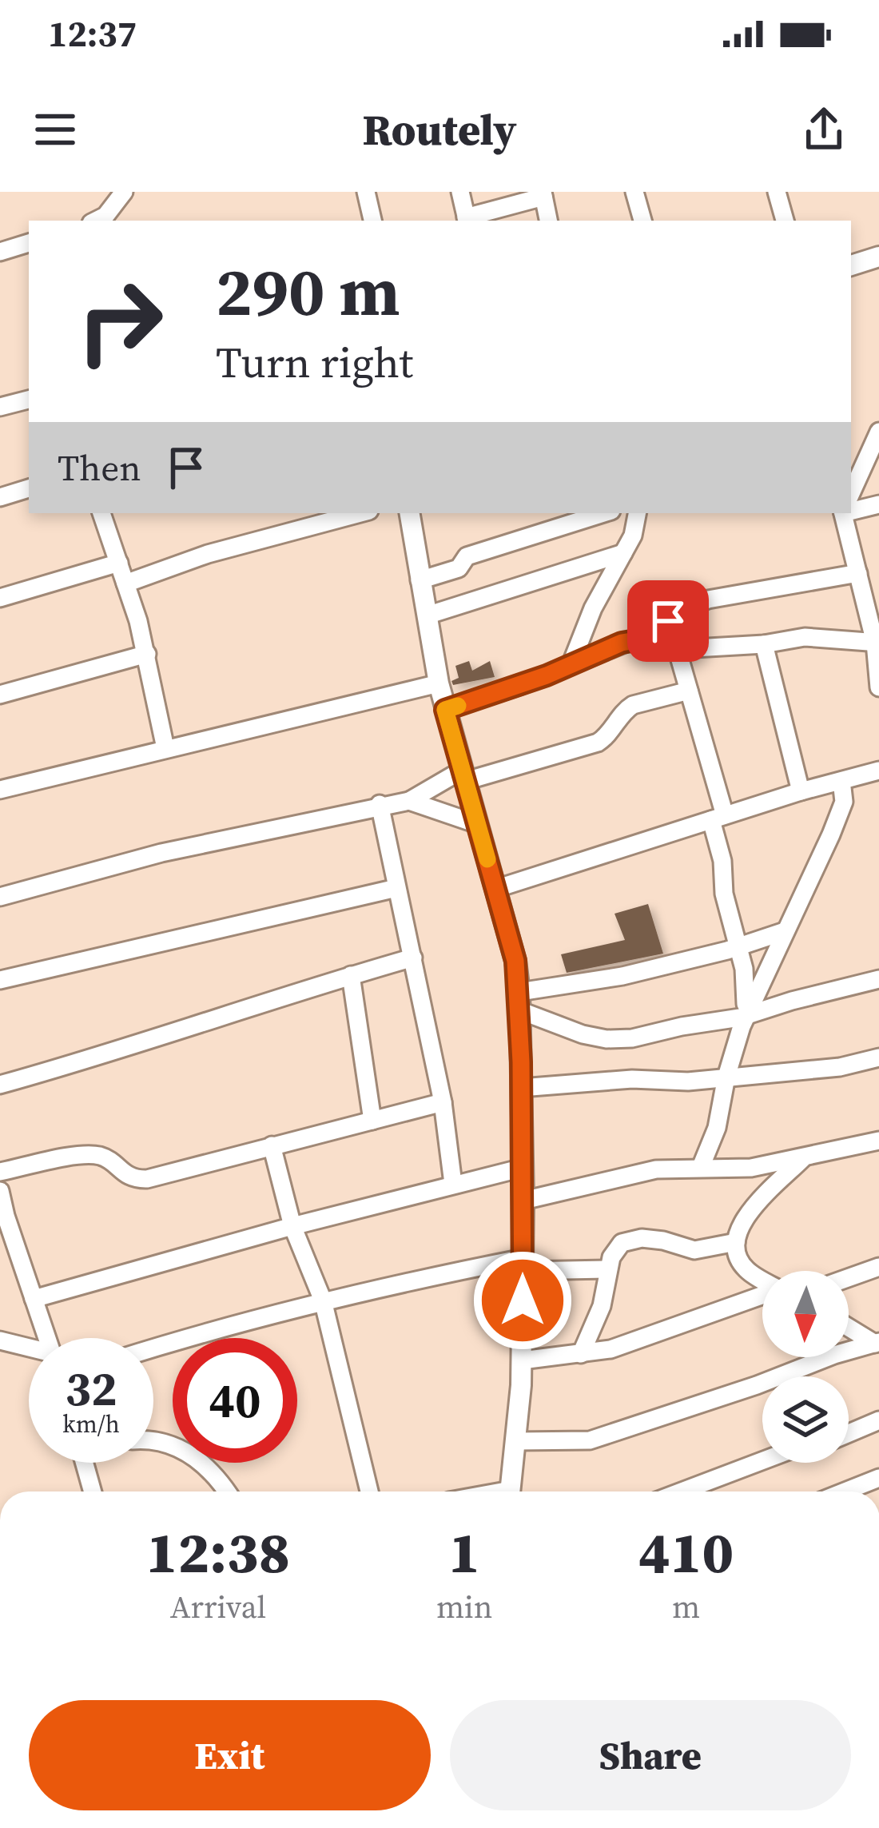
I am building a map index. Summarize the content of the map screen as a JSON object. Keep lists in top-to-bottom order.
{
  "north": "bottom",
  "page": {
    "status": "12:37",
    "header": "Routely",
    "turn": ["290 m", "Turn right"],
    "then": "Then",
    "speed": "32 km/h",
    "limit": "40",
    "eta": [
      "12:38",
      "Arrival",
      "1",
      "min",
      "410",
      "m"
    ],
    "buttons": ["Exit", "Share"]
  }
}
